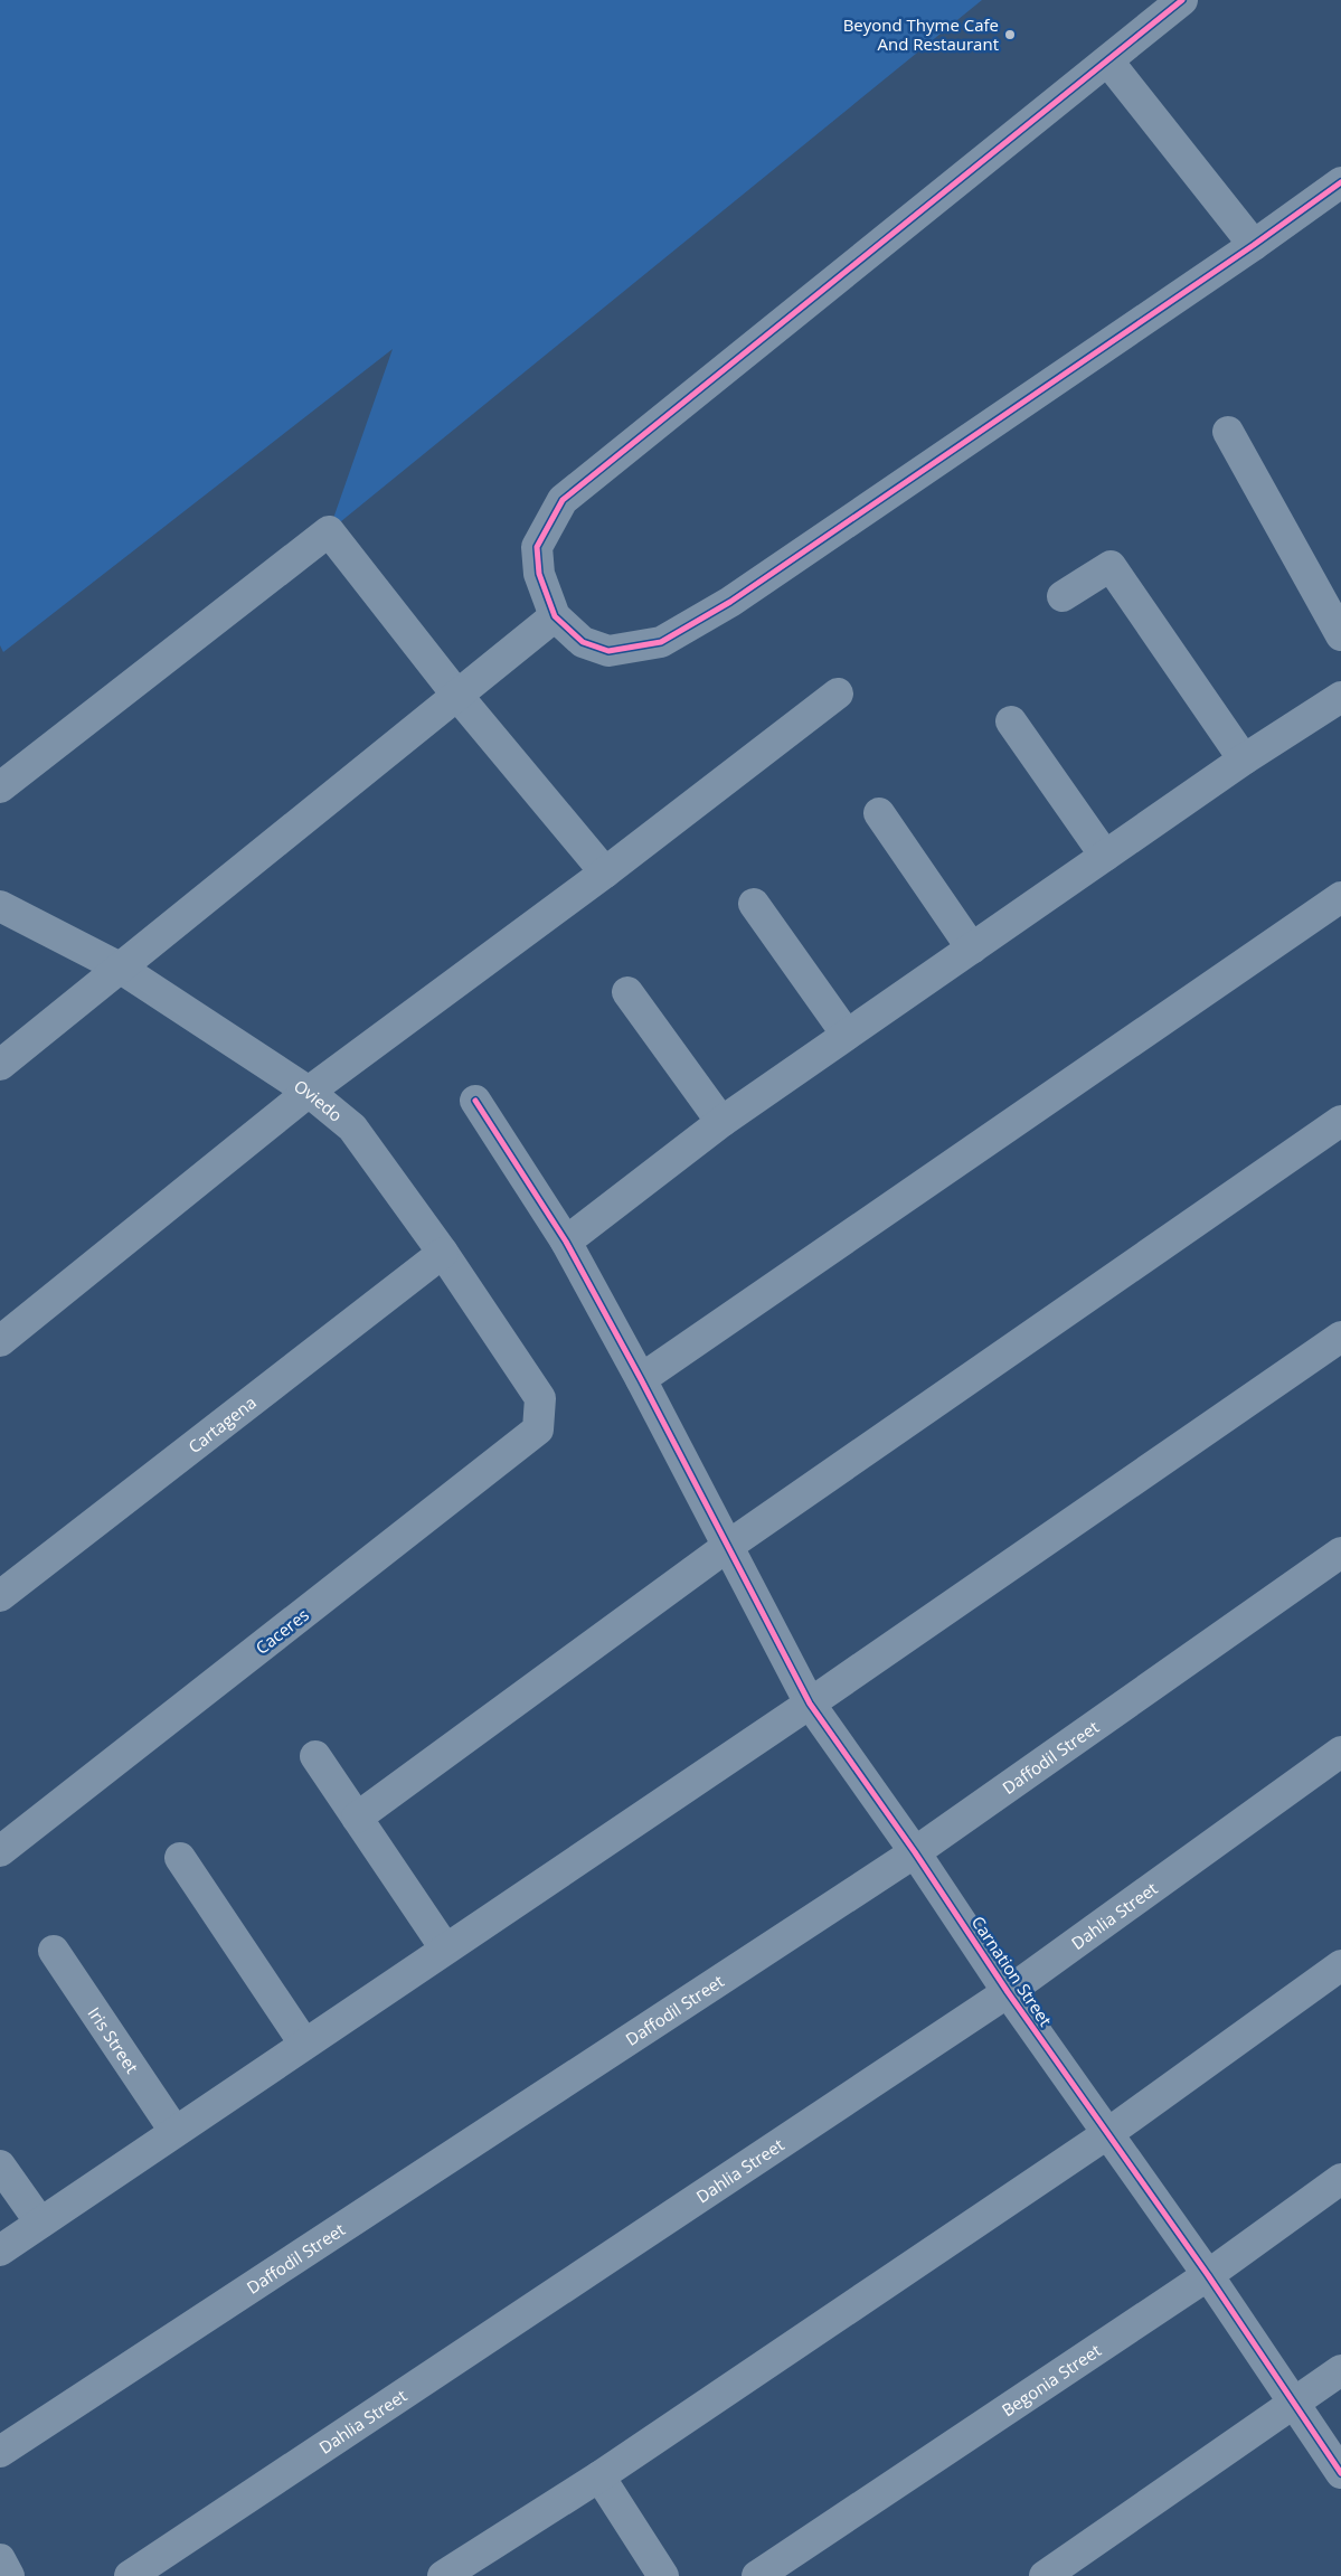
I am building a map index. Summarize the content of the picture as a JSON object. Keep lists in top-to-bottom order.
{
  "streets": {
    "street": [
      "Oviedo",
      "Cartagena",
      "Caceres",
      "Daffodil Street",
      "Dahlia Street",
      "Carnation Street",
      "Iris Street",
      "Begonia Street"
    ]
  },
  "crossings": [
    ["Oviedo", "Cartagena"],
    ["Oviedo", "Caceres"],
    ["Daffodil Street", "Carnation Street"],
    ["Dahlia Street", "Carnation Street"],
    ["Carnation Street", "Begonia Street"]
  ],
  "places": ["Beyond Thyme Cafe And Restaurant"]
}
